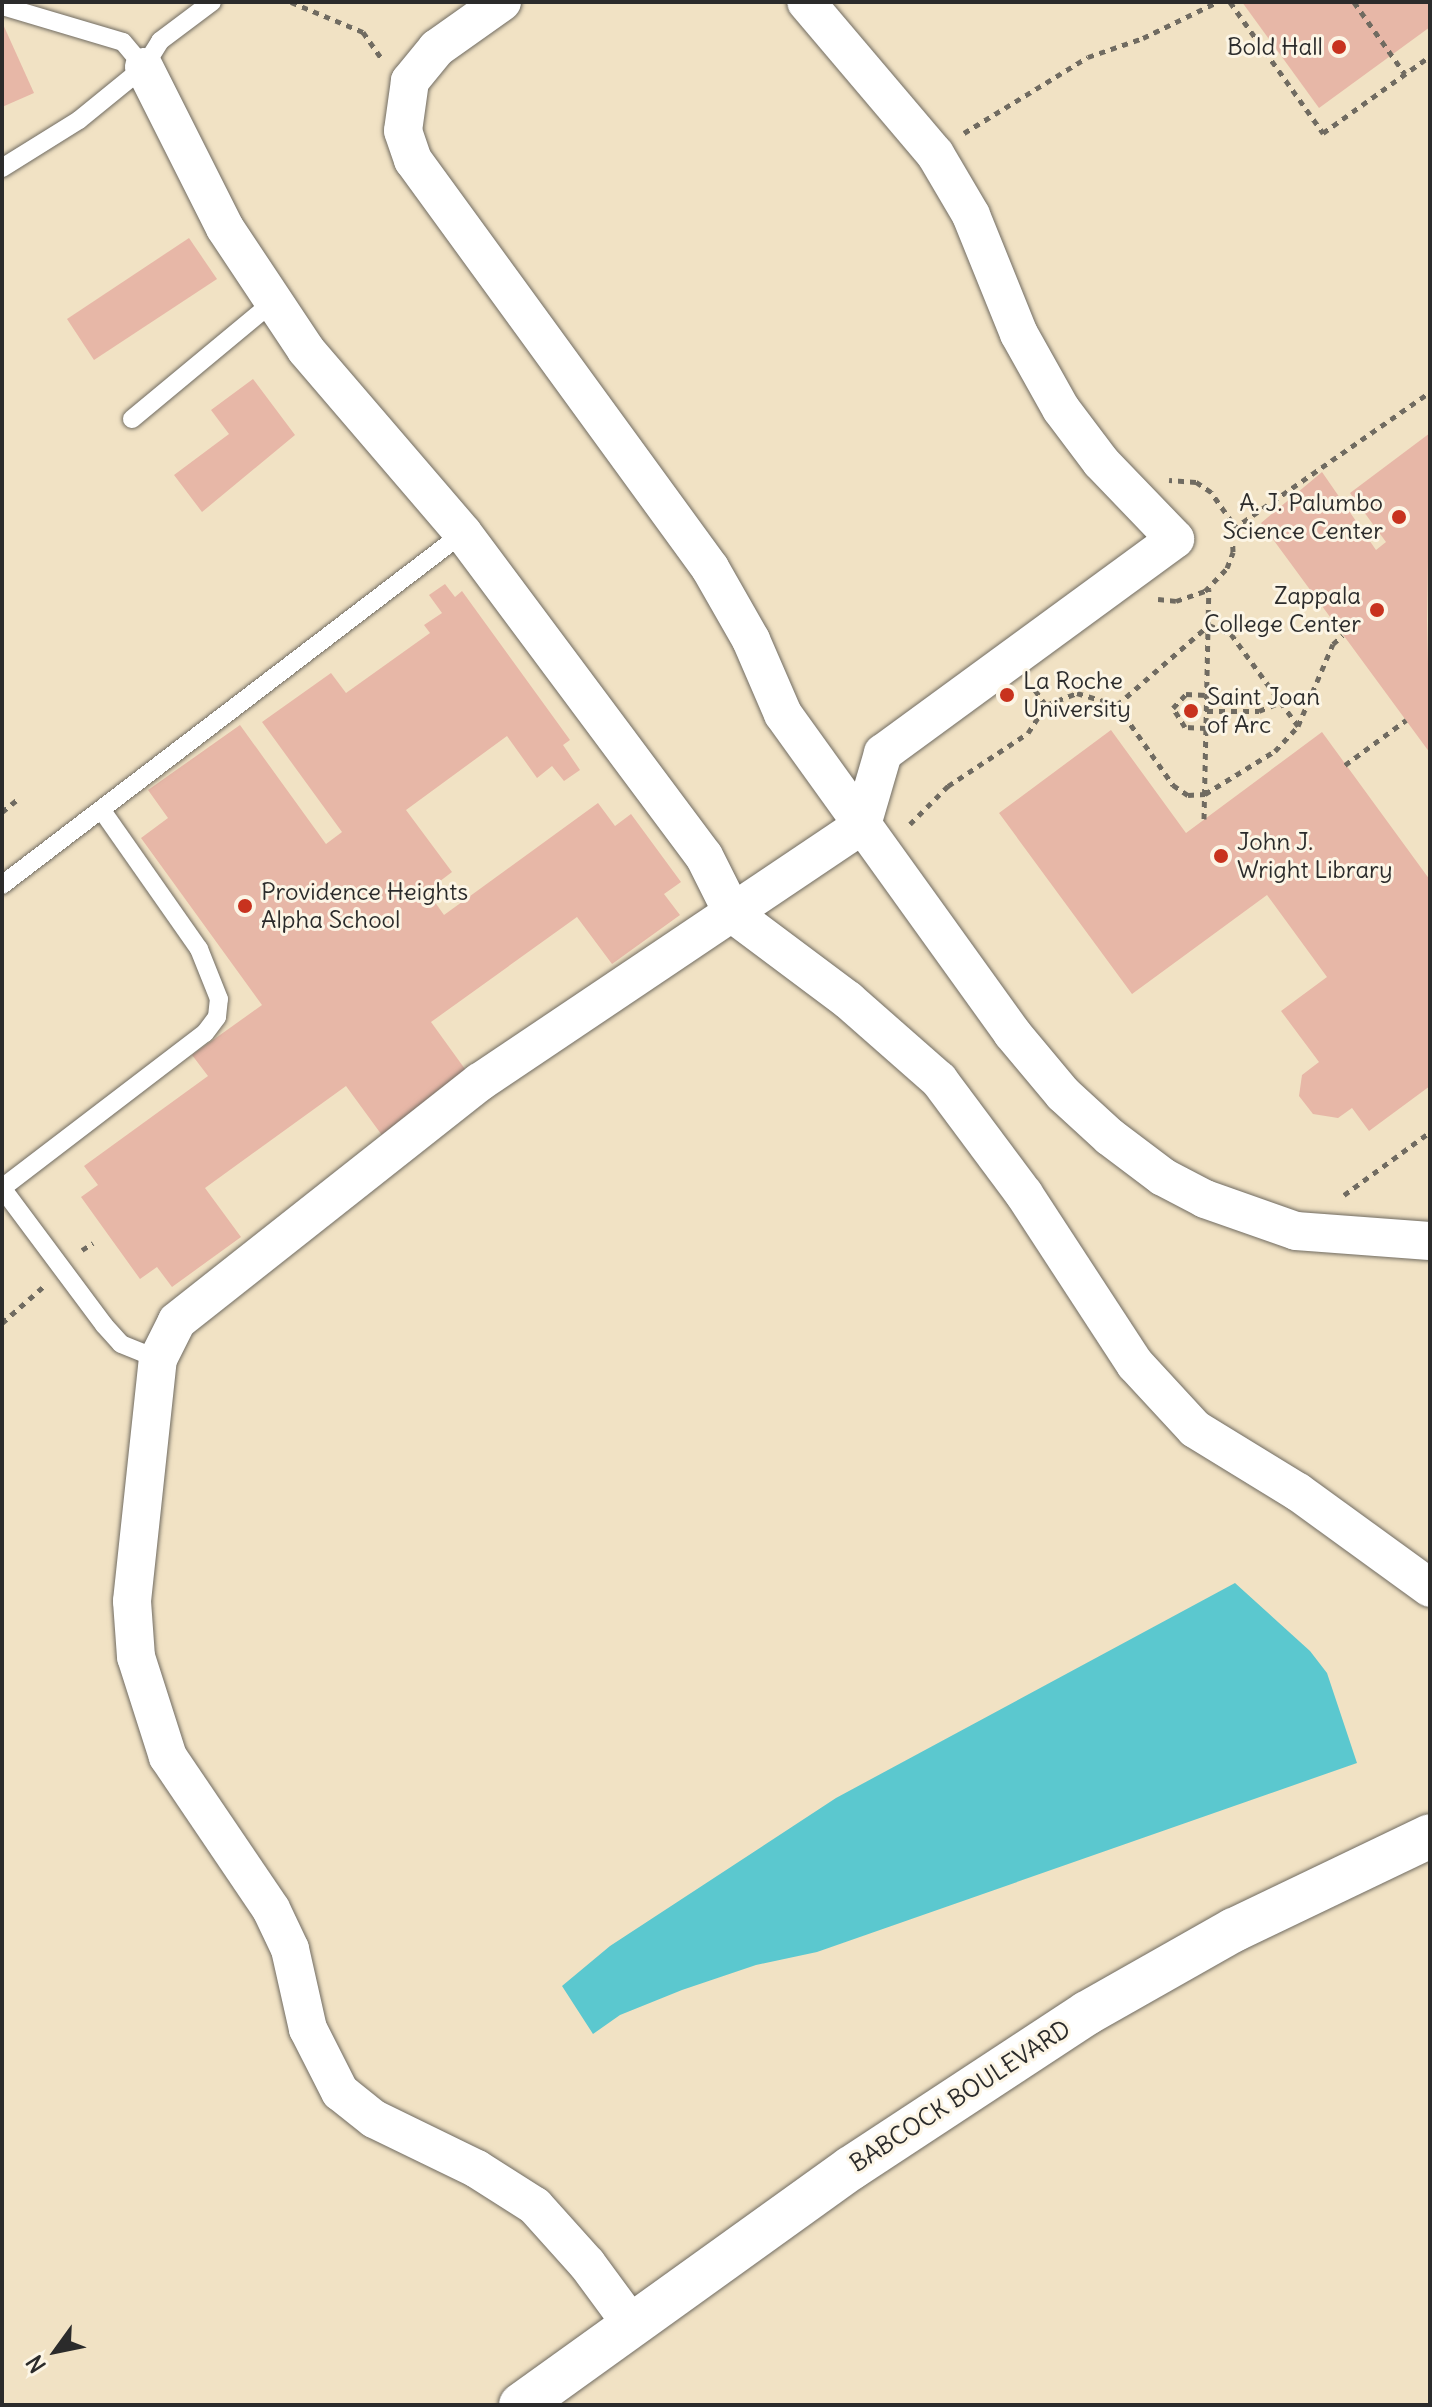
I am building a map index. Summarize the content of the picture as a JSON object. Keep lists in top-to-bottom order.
{
  "streets": {
    "main road": ["BABCOCK BOULEVARD"]
  },
  "places": [
    "Bold Hall",
    "A. J. Palumbo Science Center",
    "Zappala College Center",
    "La Roche University",
    "Saint Joan of Arc",
    "John J. Wright Library",
    "Providence Heights Alpha School"
  ],
  "north": "bottom left"
}
